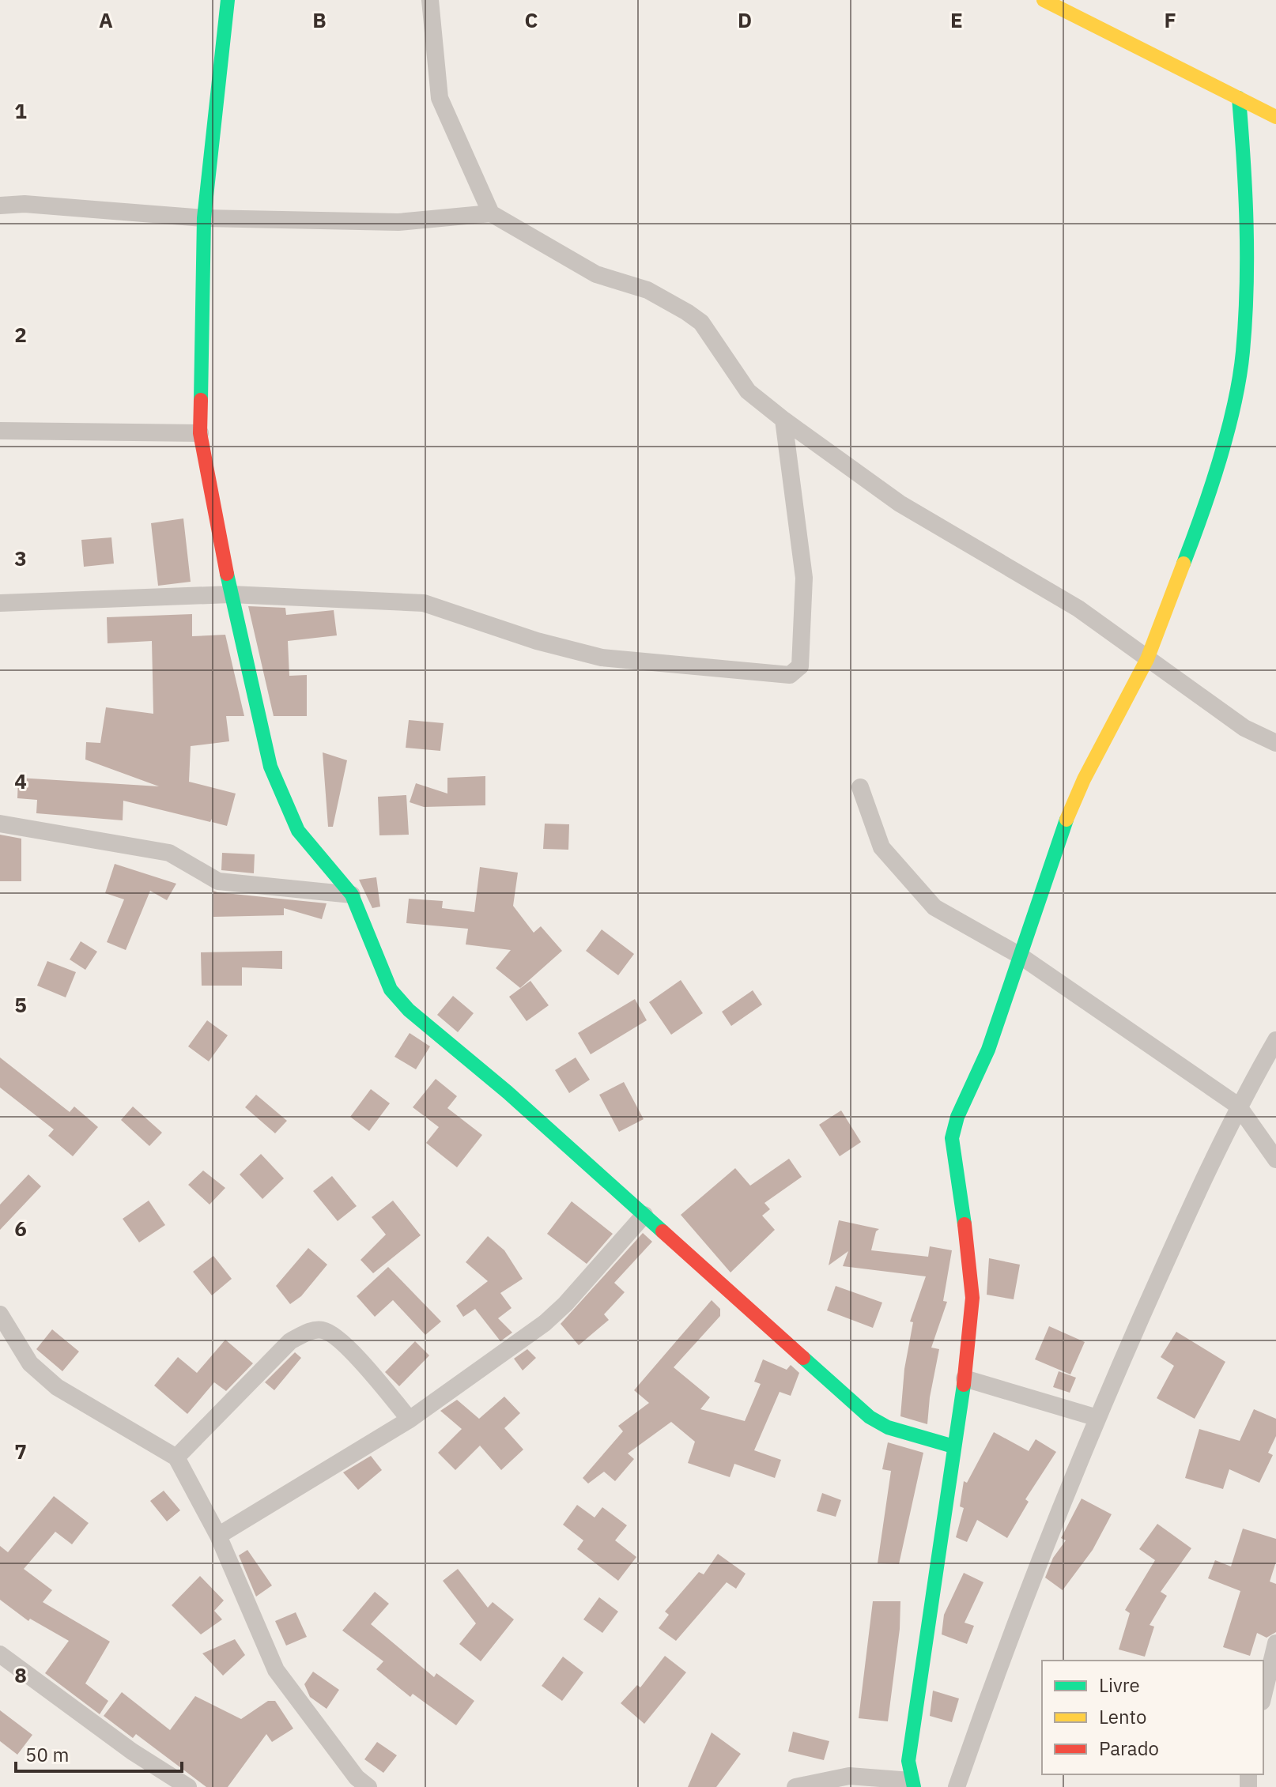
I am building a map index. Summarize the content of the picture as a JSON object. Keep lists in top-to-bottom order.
{
  "legend": ["Livre", "Lento", "Parado"],
  "scale_bar": "50 m",
  "grid": {
    "columns": [
      "A",
      "B",
      "C",
      "D",
      "E",
      "F"
    ],
    "rows": [
      "1",
      "2",
      "3",
      "4",
      "5",
      "6",
      "7",
      "8"
    ]
  }
}
